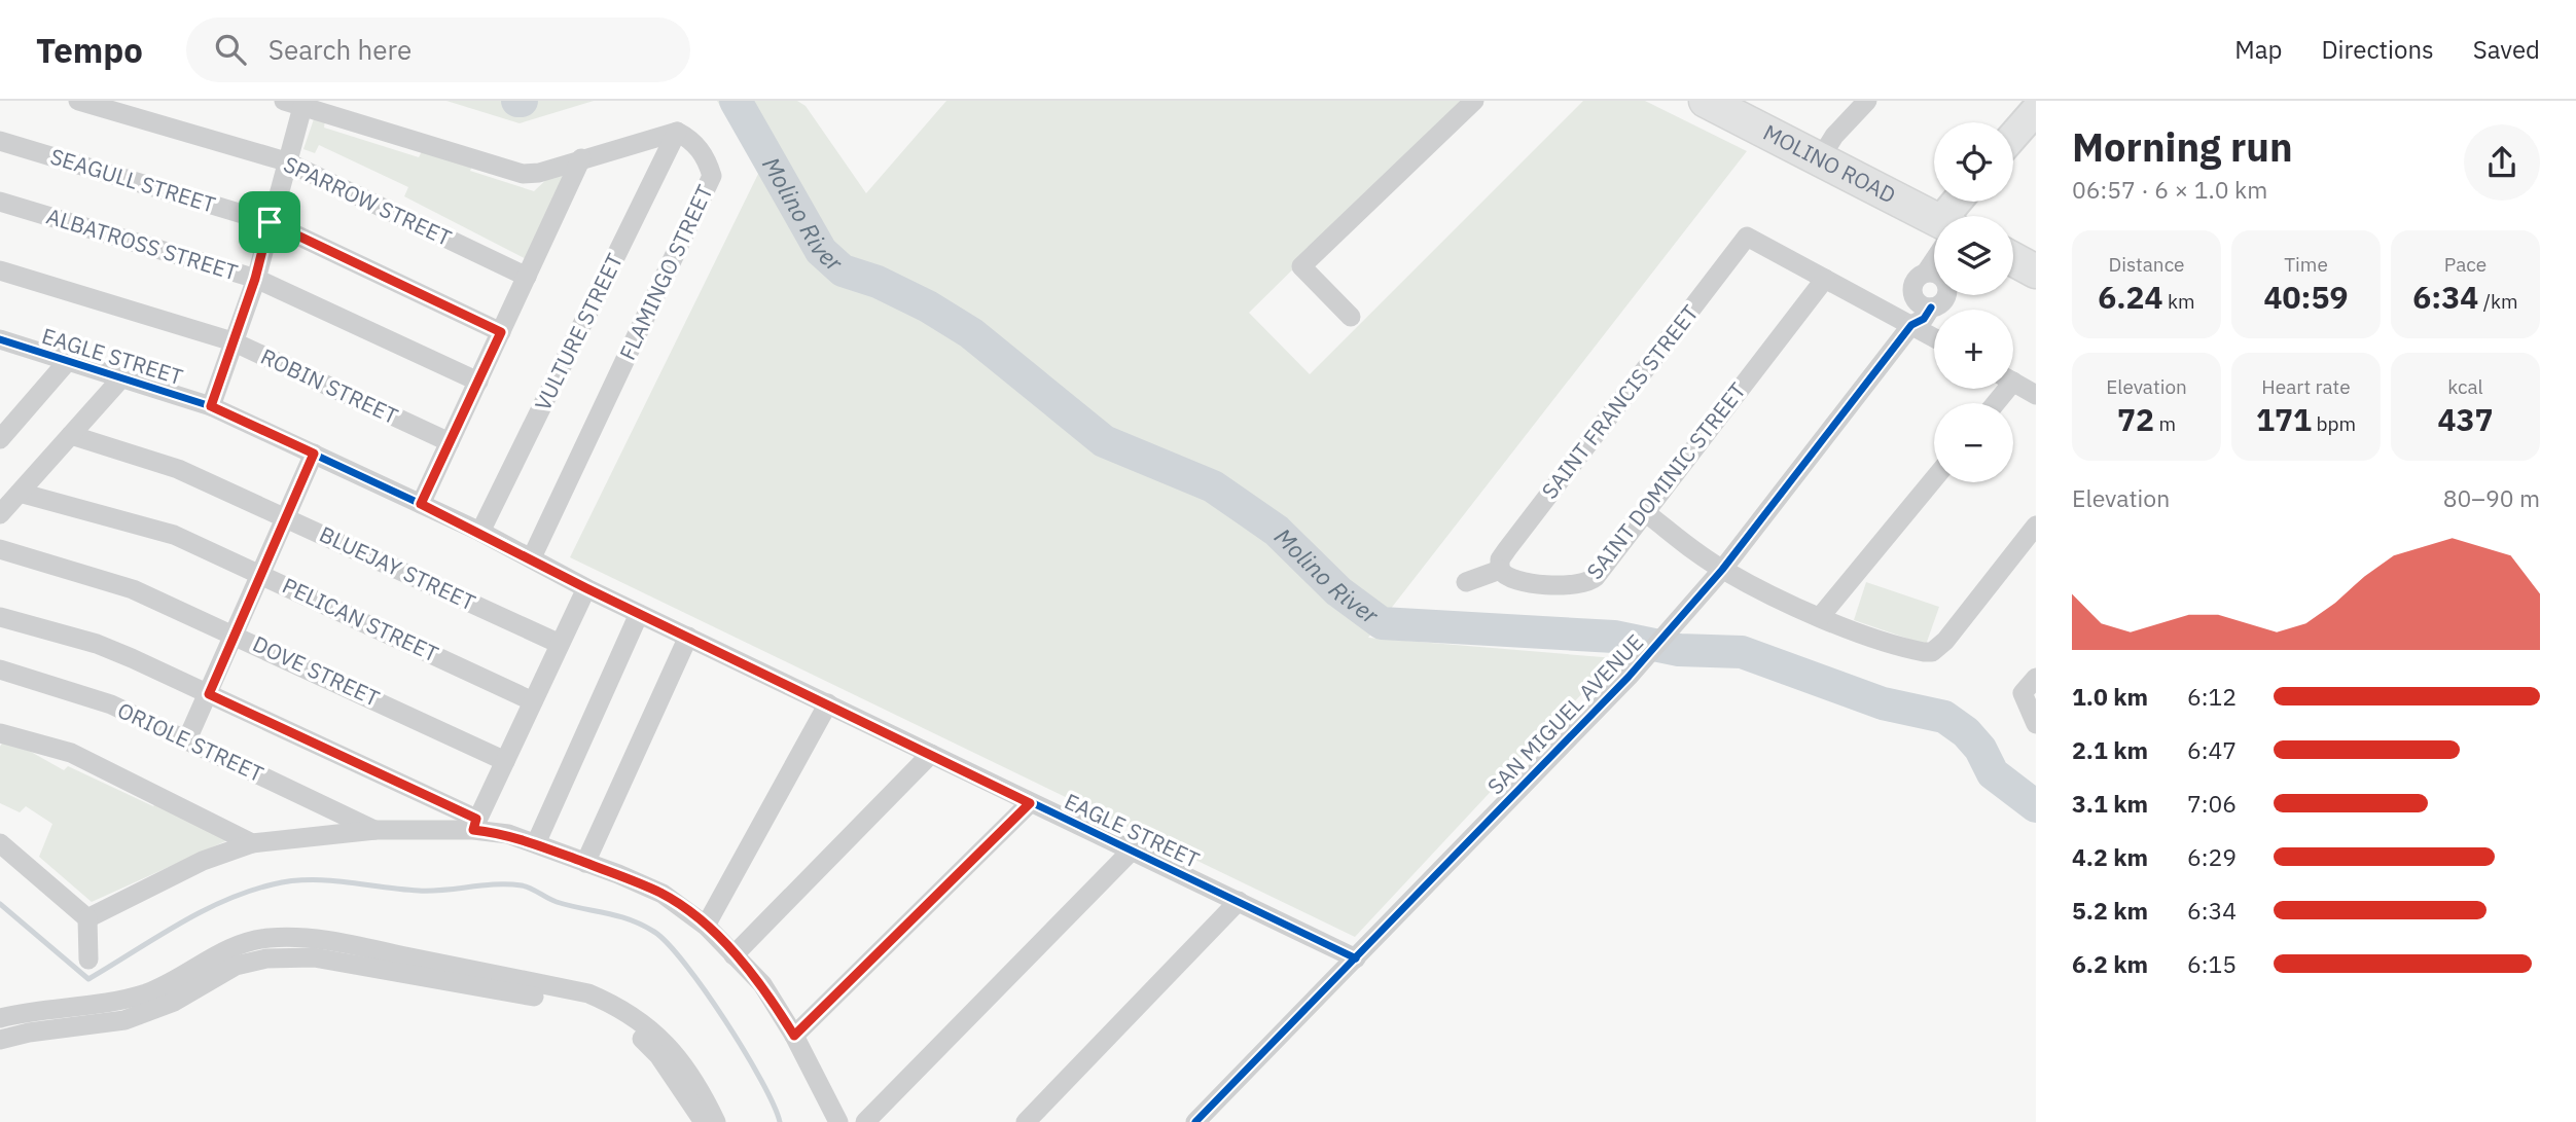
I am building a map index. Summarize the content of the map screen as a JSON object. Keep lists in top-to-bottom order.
{
  "streets": {
    "main road": ["MOLINO ROAD"],
    "street": [
      "SEAGULL STREET",
      "SPARROW STREET",
      "ALBATROSS STREET",
      "FLAMINGO STREET",
      "VULTURE STREET",
      "EAGLE STREET",
      "ROBIN STREET",
      "SAINT FRANCIS STREET",
      "SAINT DOMINIC STREET",
      "BLUEJAY STREET",
      "PELICAN STREET",
      "DOVE STREET",
      "SAN MIGUEL AVENUE",
      "ORIOLE STREET"
    ]
  },
  "crossings": [
    ["FLAMINGO STREET", "VULTURE STREET"],
    ["FLAMINGO STREET", "EAGLE STREET"],
    ["VULTURE STREET", "EAGLE STREET"],
    ["EAGLE STREET", "SAN MIGUEL AVENUE"],
    ["SAINT FRANCIS STREET", "SAINT DOMINIC STREET"]
  ],
  "water": ["Molino River"],
  "page": {
    "header": "Tempo",
    "search": "Search here",
    "nav": ["Map", "Directions", "Saved"],
    "heading": ["Morning run", "06:57 · 6 × 1.0 km"],
    "map_buttons": ["+", "−"],
    "stats": [
      ["Distance", "6.24 km"],
      ["Time", "40:59"],
      ["Pace", "6:34 /km"],
      ["Elevation", "72 m"],
      ["Heart rate", "171 bpm"],
      ["kcal", "437"]
    ],
    "chart": ["Elevation", "80–90 m"],
    "list": [
      {
        "name": "1.0 km",
        "note": "6:12"
      },
      {
        "name": "2.1 km",
        "note": "6:47"
      },
      {
        "name": "3.1 km",
        "note": "7:06"
      },
      {
        "name": "4.2 km",
        "note": "6:29"
      },
      {
        "name": "5.2 km",
        "note": "6:34"
      },
      {
        "name": "6.2 km",
        "note": "6:15"
      }
    ]
  }
}
